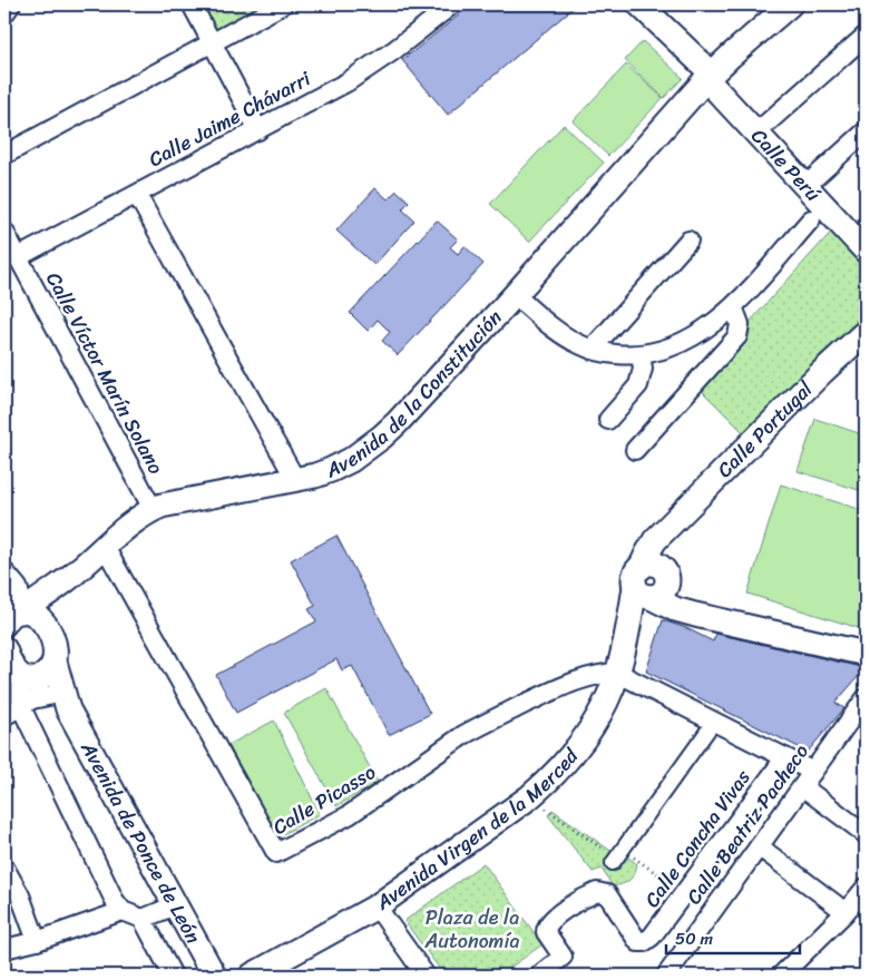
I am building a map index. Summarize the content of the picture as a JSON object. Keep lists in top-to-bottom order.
{
  "streets": {
    "street": [
      "Calle Jaime Chávarri",
      "Calle Perú",
      "Calle Víctor Marín Solano",
      "Avenida de la Constitución",
      "Calle Portugal",
      "Calle Picasso",
      "Calle Beatriz Pacheco",
      "Avenida Virgen de la Merced",
      "Calle Concha Vivas",
      "Avenida de Ponce de León"
    ]
  },
  "crossings": [
    ["Calle Jaime Chávarri", "Calle Víctor Marín Solano"],
    ["Calle Perú", "Avenida de la Constitución"],
    ["Calle Víctor Marín Solano", "Avenida de la Constitución"],
    ["Avenida de la Constitución", "Calle Picasso"],
    ["Calle Portugal", "Avenida Virgen de la Merced"],
    ["Calle Picasso", "Avenida Virgen de la Merced"]
  ],
  "parks": ["Plaza de la Autonomía"],
  "scale_bar": "50 m"
}
